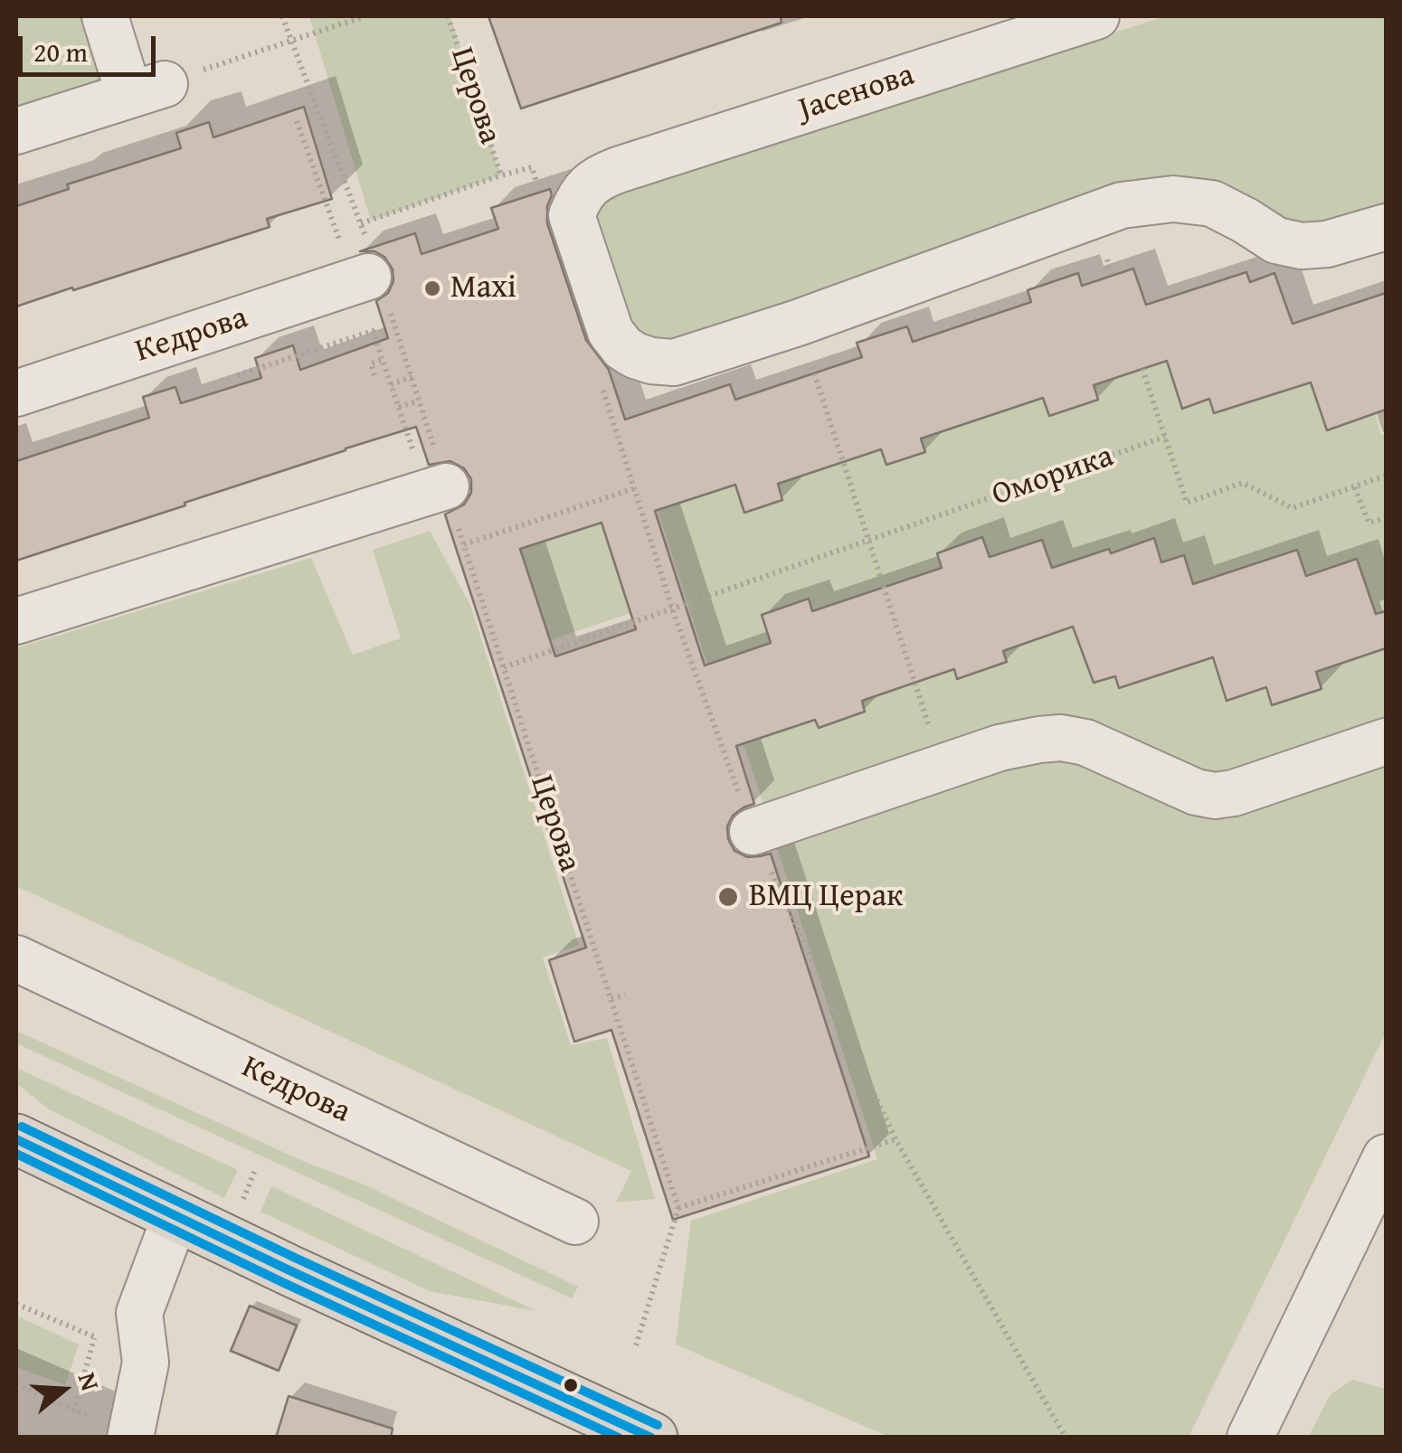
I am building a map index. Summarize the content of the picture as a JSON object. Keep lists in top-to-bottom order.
{
  "streets": {
    "street": ["Јасенова", "Кедрова"],
    "path": ["Церова", "Оморика"]
  },
  "crossings": [
    ["Церова", "Кедрова"],
    ["Церова", "Оморика"]
  ],
  "places": ["Maxi", "ВМЦ Церак"],
  "scale_bar": "20 m",
  "north": "right"
}
